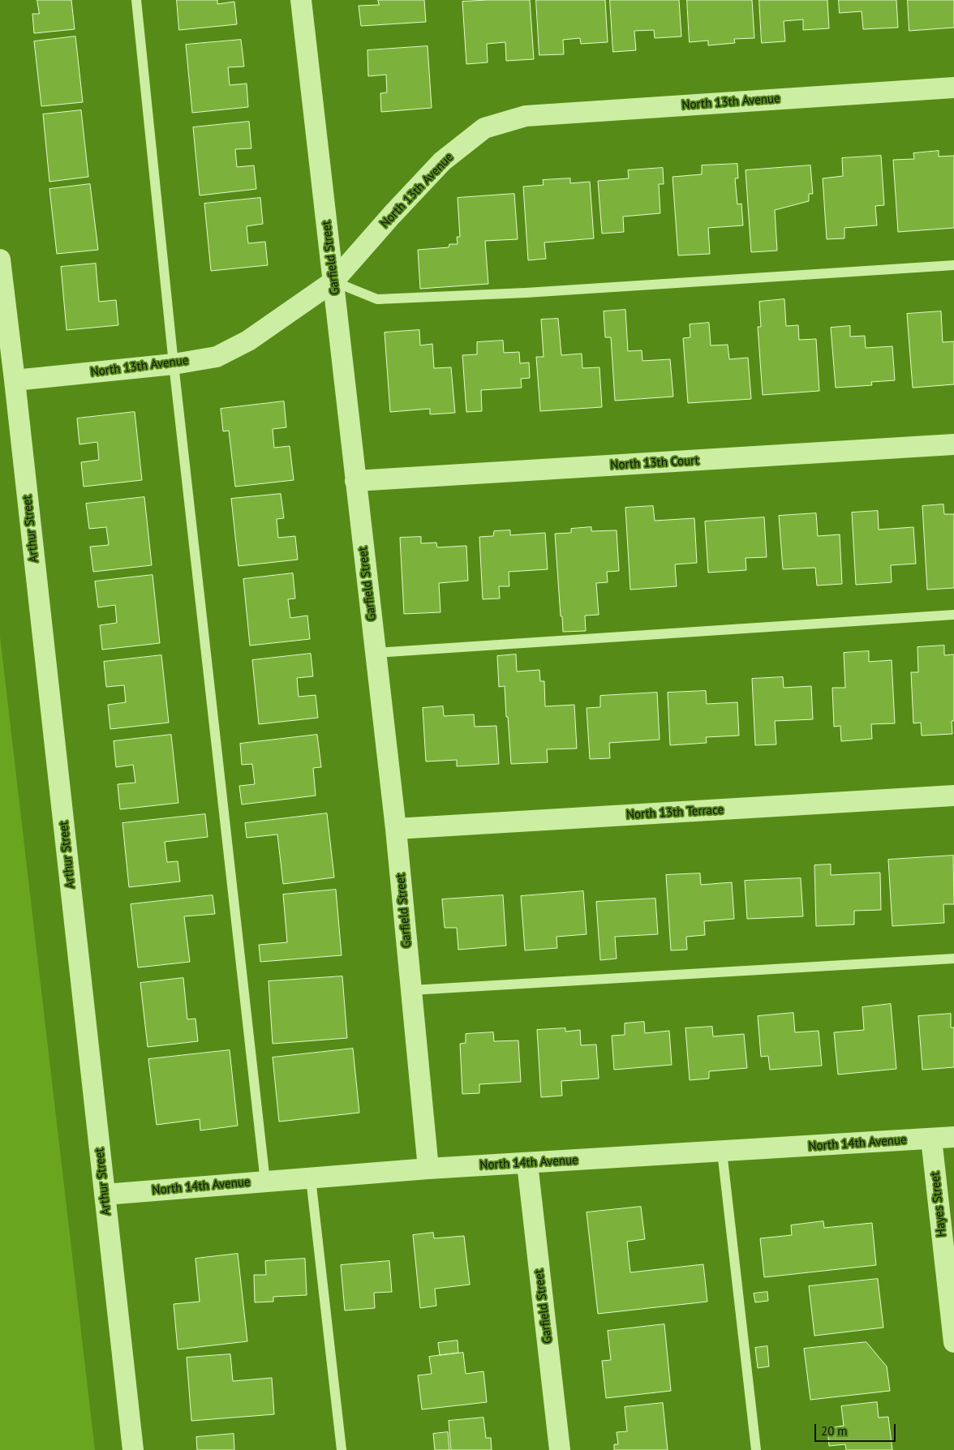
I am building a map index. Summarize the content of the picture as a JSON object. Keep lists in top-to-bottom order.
{
  "streets": {
    "street": [
      "North 13th Avenue",
      "Garfield Street",
      "North 13th Court",
      "Arthur Street",
      "North 13th Terrace",
      "North 14th Avenue",
      "Hayes Street"
    ]
  },
  "crossings": [
    ["North 13th Avenue", "Garfield Street"],
    ["North 13th Avenue", "Arthur Street"],
    ["Garfield Street", "North 13th Court"],
    ["Garfield Street", "North 13th Terrace"],
    ["Garfield Street", "North 14th Avenue"],
    ["Arthur Street", "North 14th Avenue"],
    ["North 14th Avenue", "Hayes Street"]
  ],
  "scale_bar": "20 m"
}
